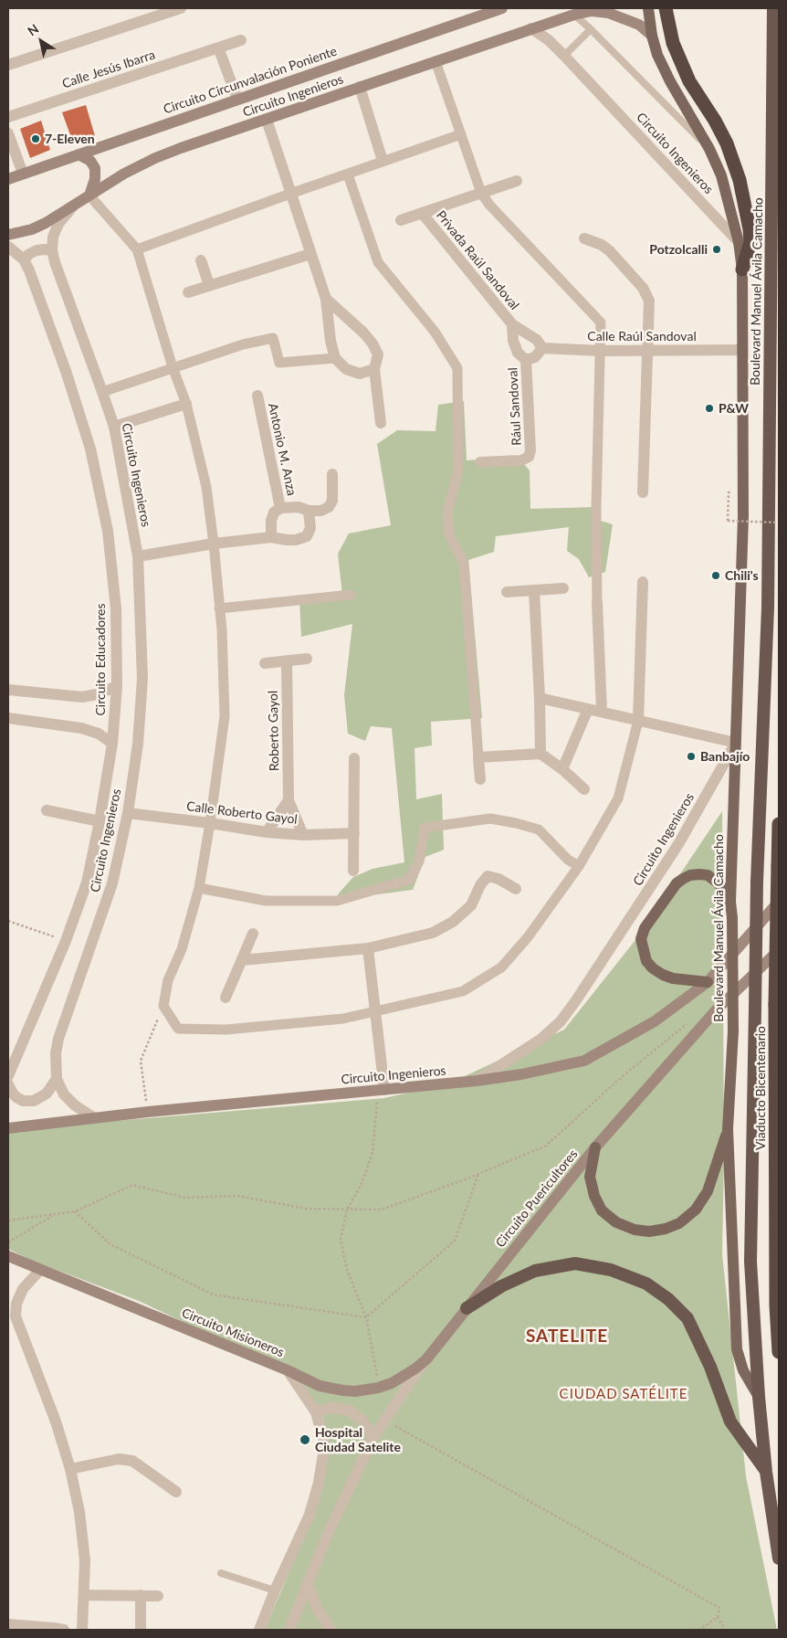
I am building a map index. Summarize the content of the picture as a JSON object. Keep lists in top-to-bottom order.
{
  "streets": {
    "highway": ["Boulevard Manuel Ávila Camacho", "Viaducto Bicentenario"],
    "main road": [
      "Circuito Circunvalación Poniente",
      "Circuito Ingenieros",
      "Circuito Puericultores",
      "Circuito Misioneros"
    ],
    "street": [
      "Calle Jesús Ibarra",
      "Privada Raúl Sandoval",
      "Calle Raúl Sandoval",
      "Rául Sandoval",
      "Antonio M. Anza",
      "Circuito Educadores",
      "Roberto Gayol",
      "Calle Roberto Gayol"
    ]
  },
  "crossings": [
    ["Circuito Ingenieros", "Boulevard Manuel Ávila Camacho"],
    ["Circuito Ingenieros", "Calle Roberto Gayol"],
    ["Boulevard Manuel Ávila Camacho", "Calle Raúl Sandoval"],
    ["Roberto Gayol", "Calle Roberto Gayol"],
    ["Circuito Puericultores", "Circuito Misioneros"]
  ],
  "districts": ["SATELITE", "CIUDAD SATÉLITE"],
  "places": [
    "7-Eleven",
    "Potzolcalli",
    "P&W",
    "Chili's",
    "Banbajío",
    "Hospital Ciudad Satelite"
  ],
  "north": "top left"
}
